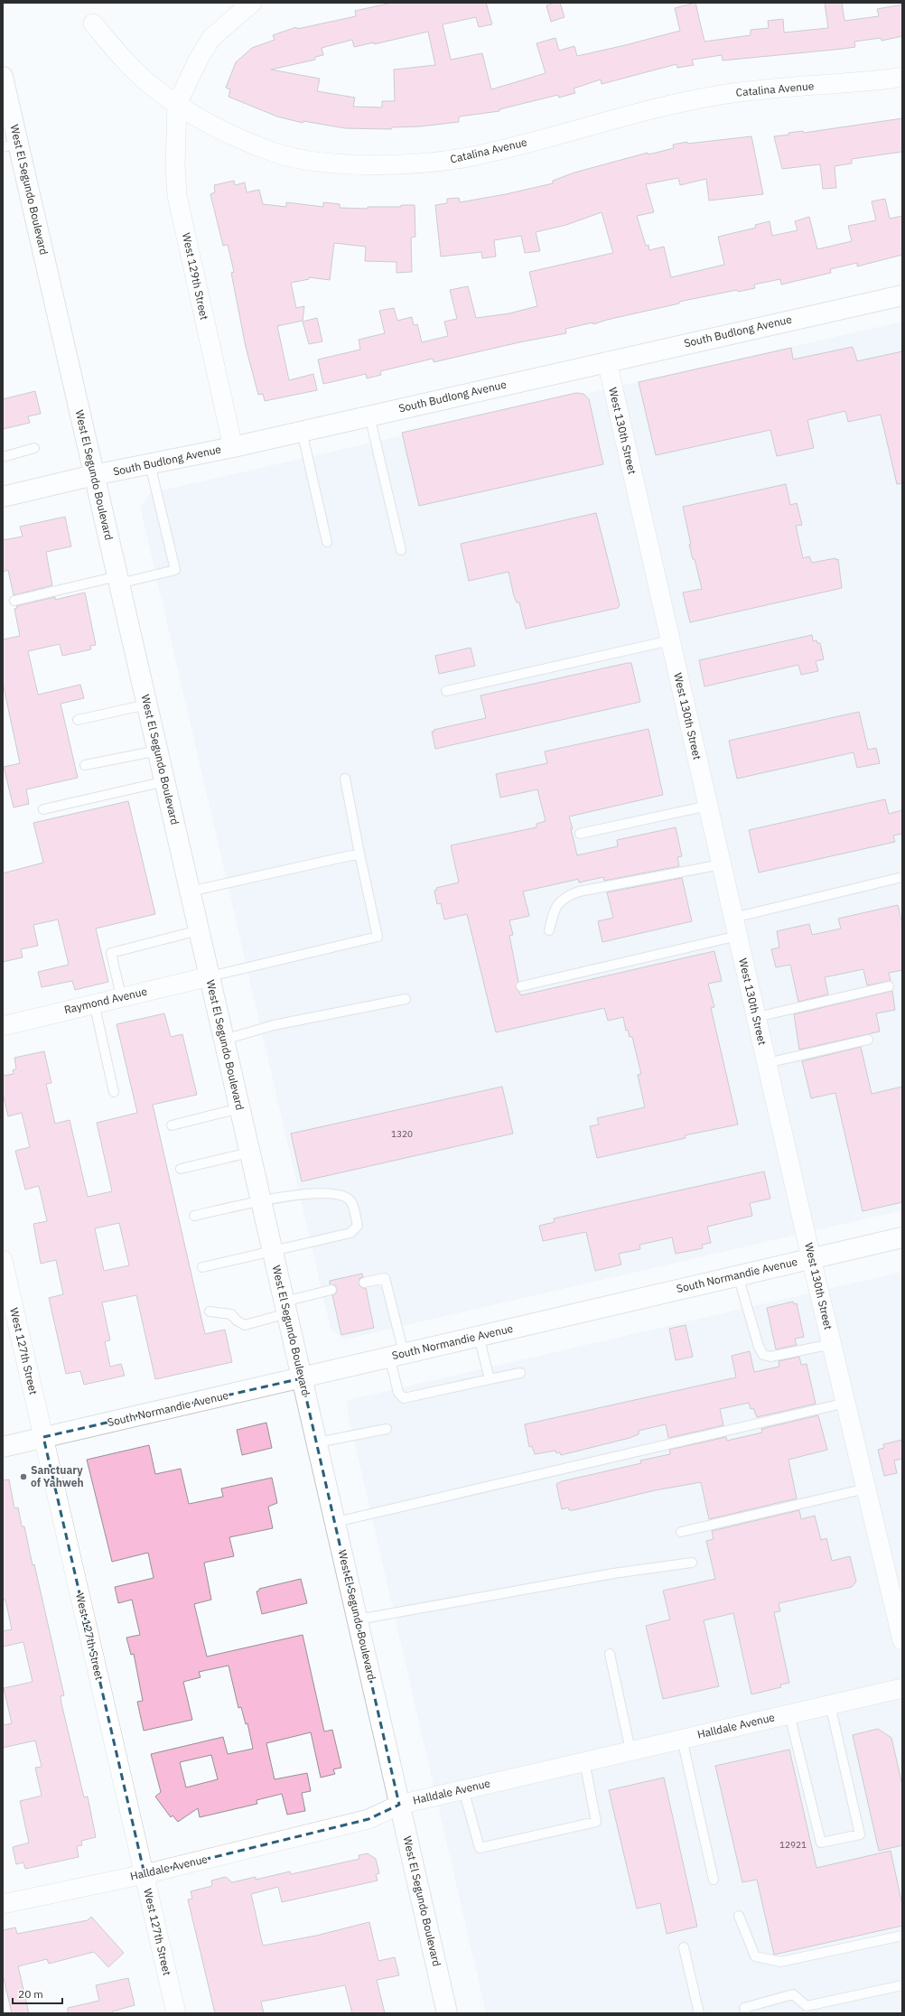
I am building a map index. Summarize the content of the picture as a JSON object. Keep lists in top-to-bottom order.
{
  "streets": {
    "main road": ["West El Segundo Boulevard", "South Budlong Avenue", "South Normandie Avenue"],
    "street": [
      "Catalina Avenue",
      "West 129th Street",
      "West 130th Street",
      "Raymond Avenue",
      "West 127th Street",
      "Halldale Avenue"
    ]
  },
  "crossings": [
    ["Catalina Avenue", "West 129th Street"],
    ["West El Segundo Boulevard", "South Budlong Avenue"],
    ["West El Segundo Boulevard", "Raymond Avenue"],
    ["West El Segundo Boulevard", "South Normandie Avenue"],
    ["West El Segundo Boulevard", "Halldale Avenue"],
    ["West 129th Street", "South Budlong Avenue"],
    ["South Budlong Avenue", "West 130th Street"],
    ["West 130th Street", "South Normandie Avenue"],
    ["South Normandie Avenue", "West 127th Street"],
    ["West 127th Street", "Halldale Avenue"]
  ],
  "places": ["Sanctuary of Yahweh"],
  "house_numbers": ["1320", "12921"],
  "scale_bar": "20 m"
}
